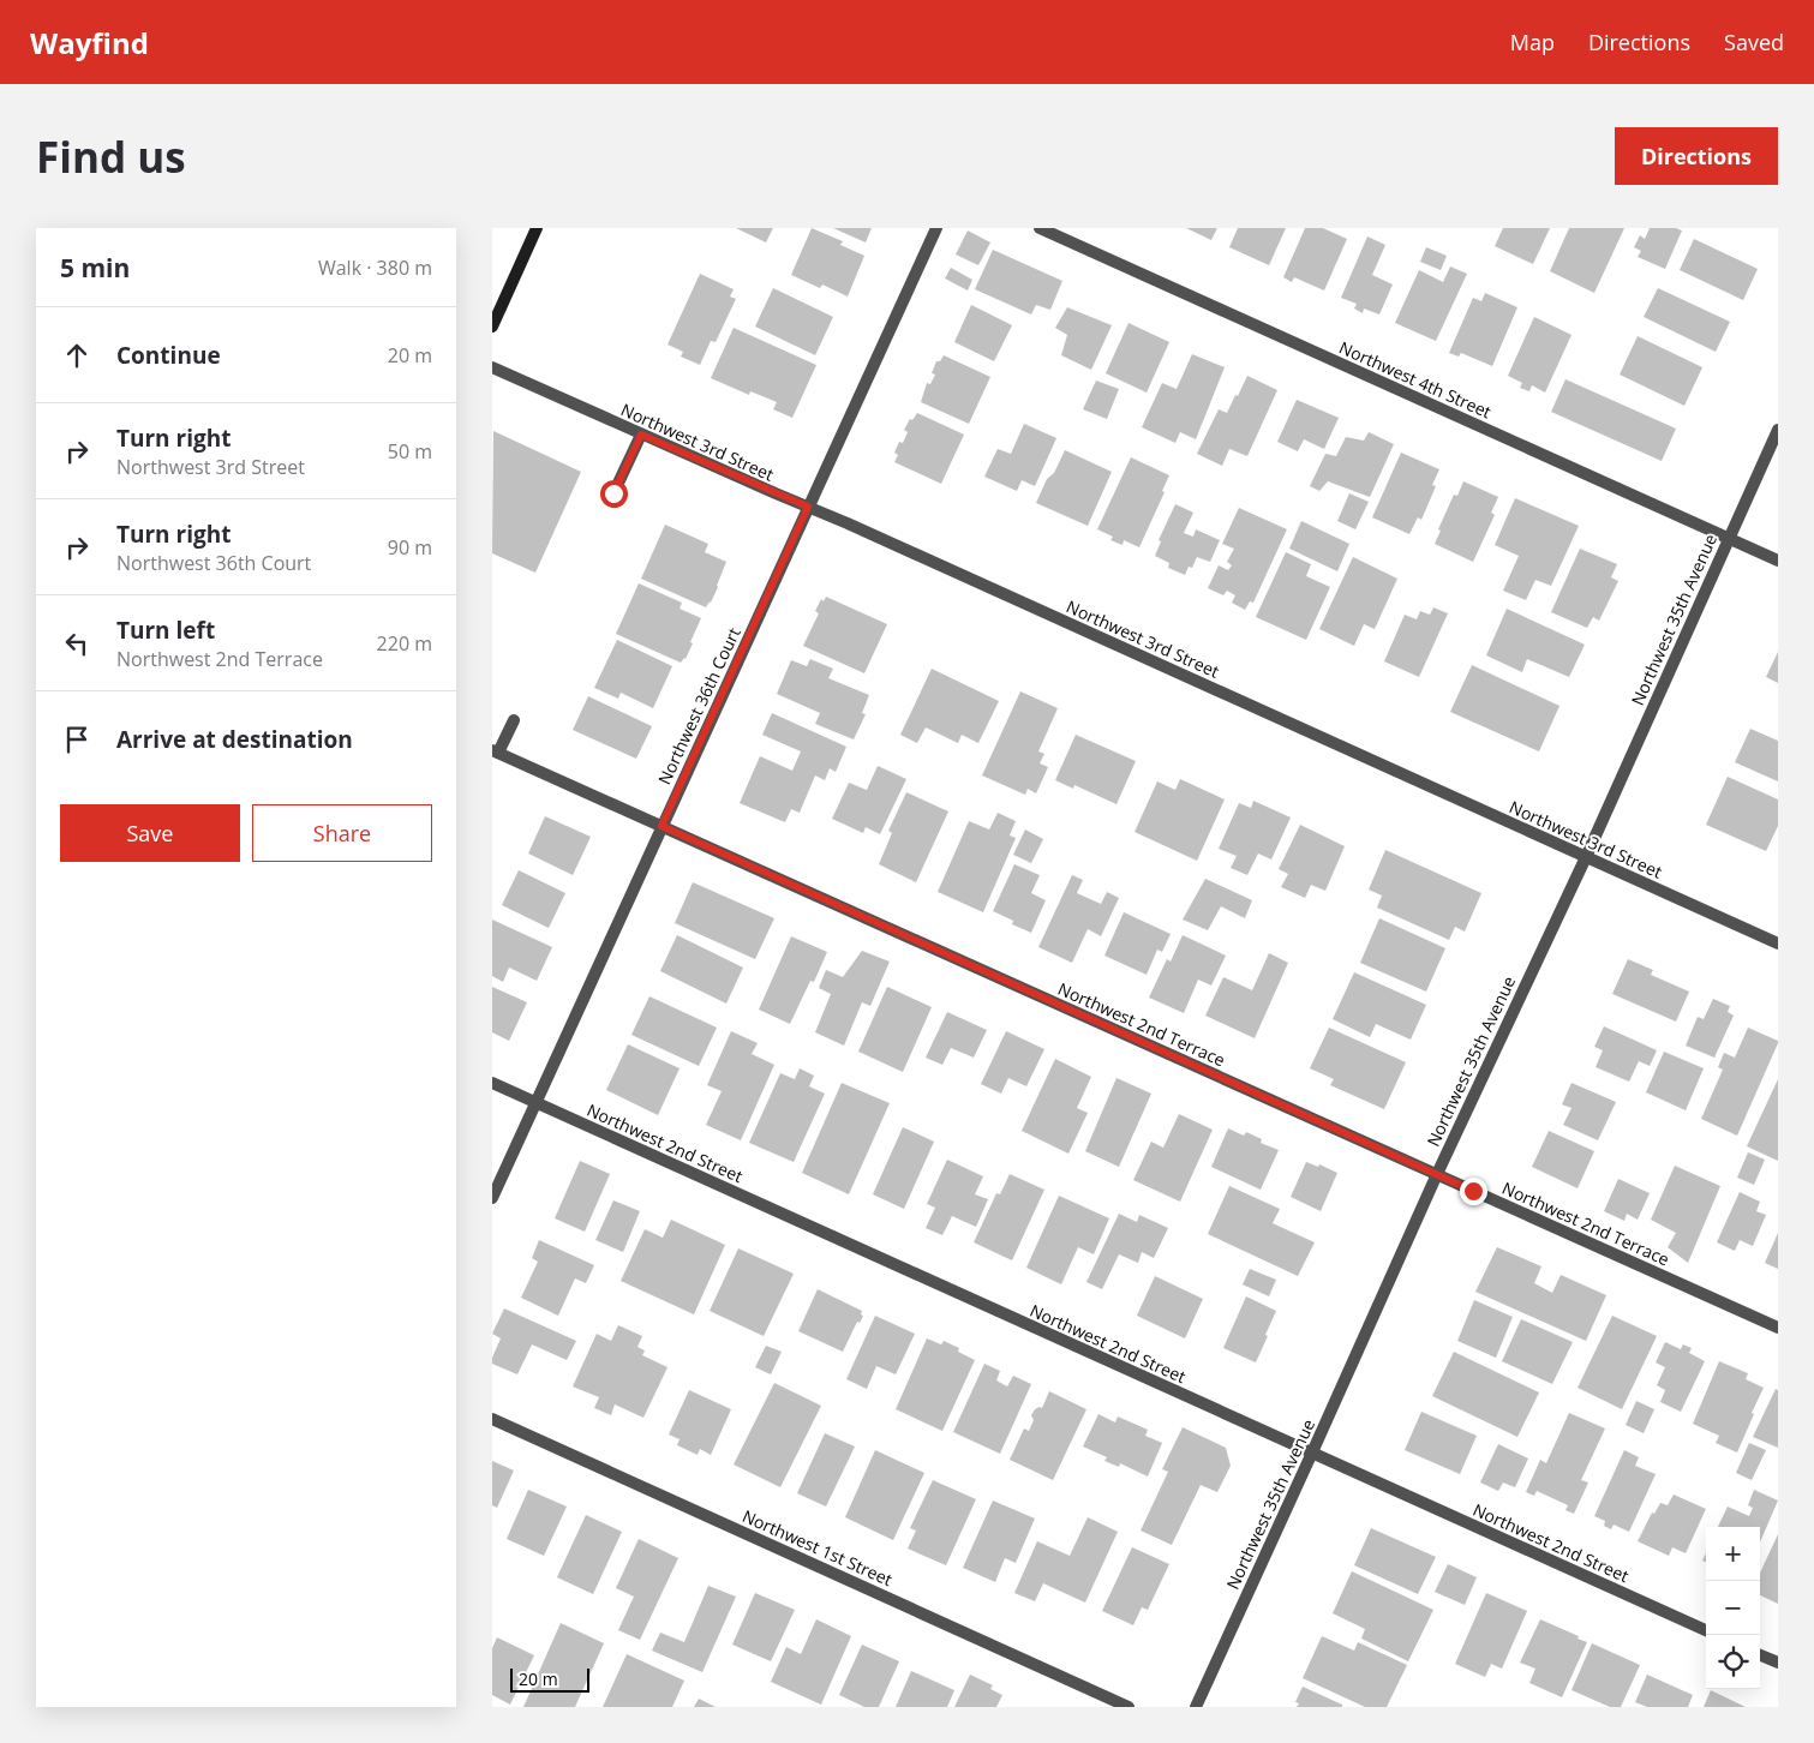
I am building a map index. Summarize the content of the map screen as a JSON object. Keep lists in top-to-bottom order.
{
  "streets": {
    "street": [
      "Northwest 4th Street",
      "Northwest 3rd Street",
      "Northwest 35th Avenue",
      "Northwest 36th Court",
      "Northwest 2nd Terrace",
      "Northwest 2nd Street",
      "Northwest 1st Street"
    ]
  },
  "crossings": [
    ["Northwest 4th Street", "Northwest 35th Avenue"],
    ["Northwest 3rd Street", "Northwest 35th Avenue"],
    ["Northwest 3rd Street", "Northwest 36th Court"],
    ["Northwest 35th Avenue", "Northwest 2nd Terrace"],
    ["Northwest 35th Avenue", "Northwest 2nd Street"],
    ["Northwest 36th Court", "Northwest 2nd Terrace"],
    ["Northwest 36th Court", "Northwest 2nd Street"]
  ],
  "scale_bar": "20 m",
  "page": {
    "header": "Wayfind",
    "nav": ["Map", "Directions", "Saved"],
    "buttons": [
      "Directions",
      ["Save", "Share"]
    ],
    "title": "Find us",
    "heading": ["5 min", "Walk · 380 m"],
    "list": [
      ["Continue", "20 m"],
      ["Turn right", "Northwest 3rd Street", "50 m"],
      ["Turn right", "Northwest 36th Court", "90 m"],
      ["Turn left", "Northwest 2nd Terrace", "220 m"],
      "Arrive at destination"
    ],
    "map_buttons": ["+", "−"],
    "scale": "20 m"
  }
}
